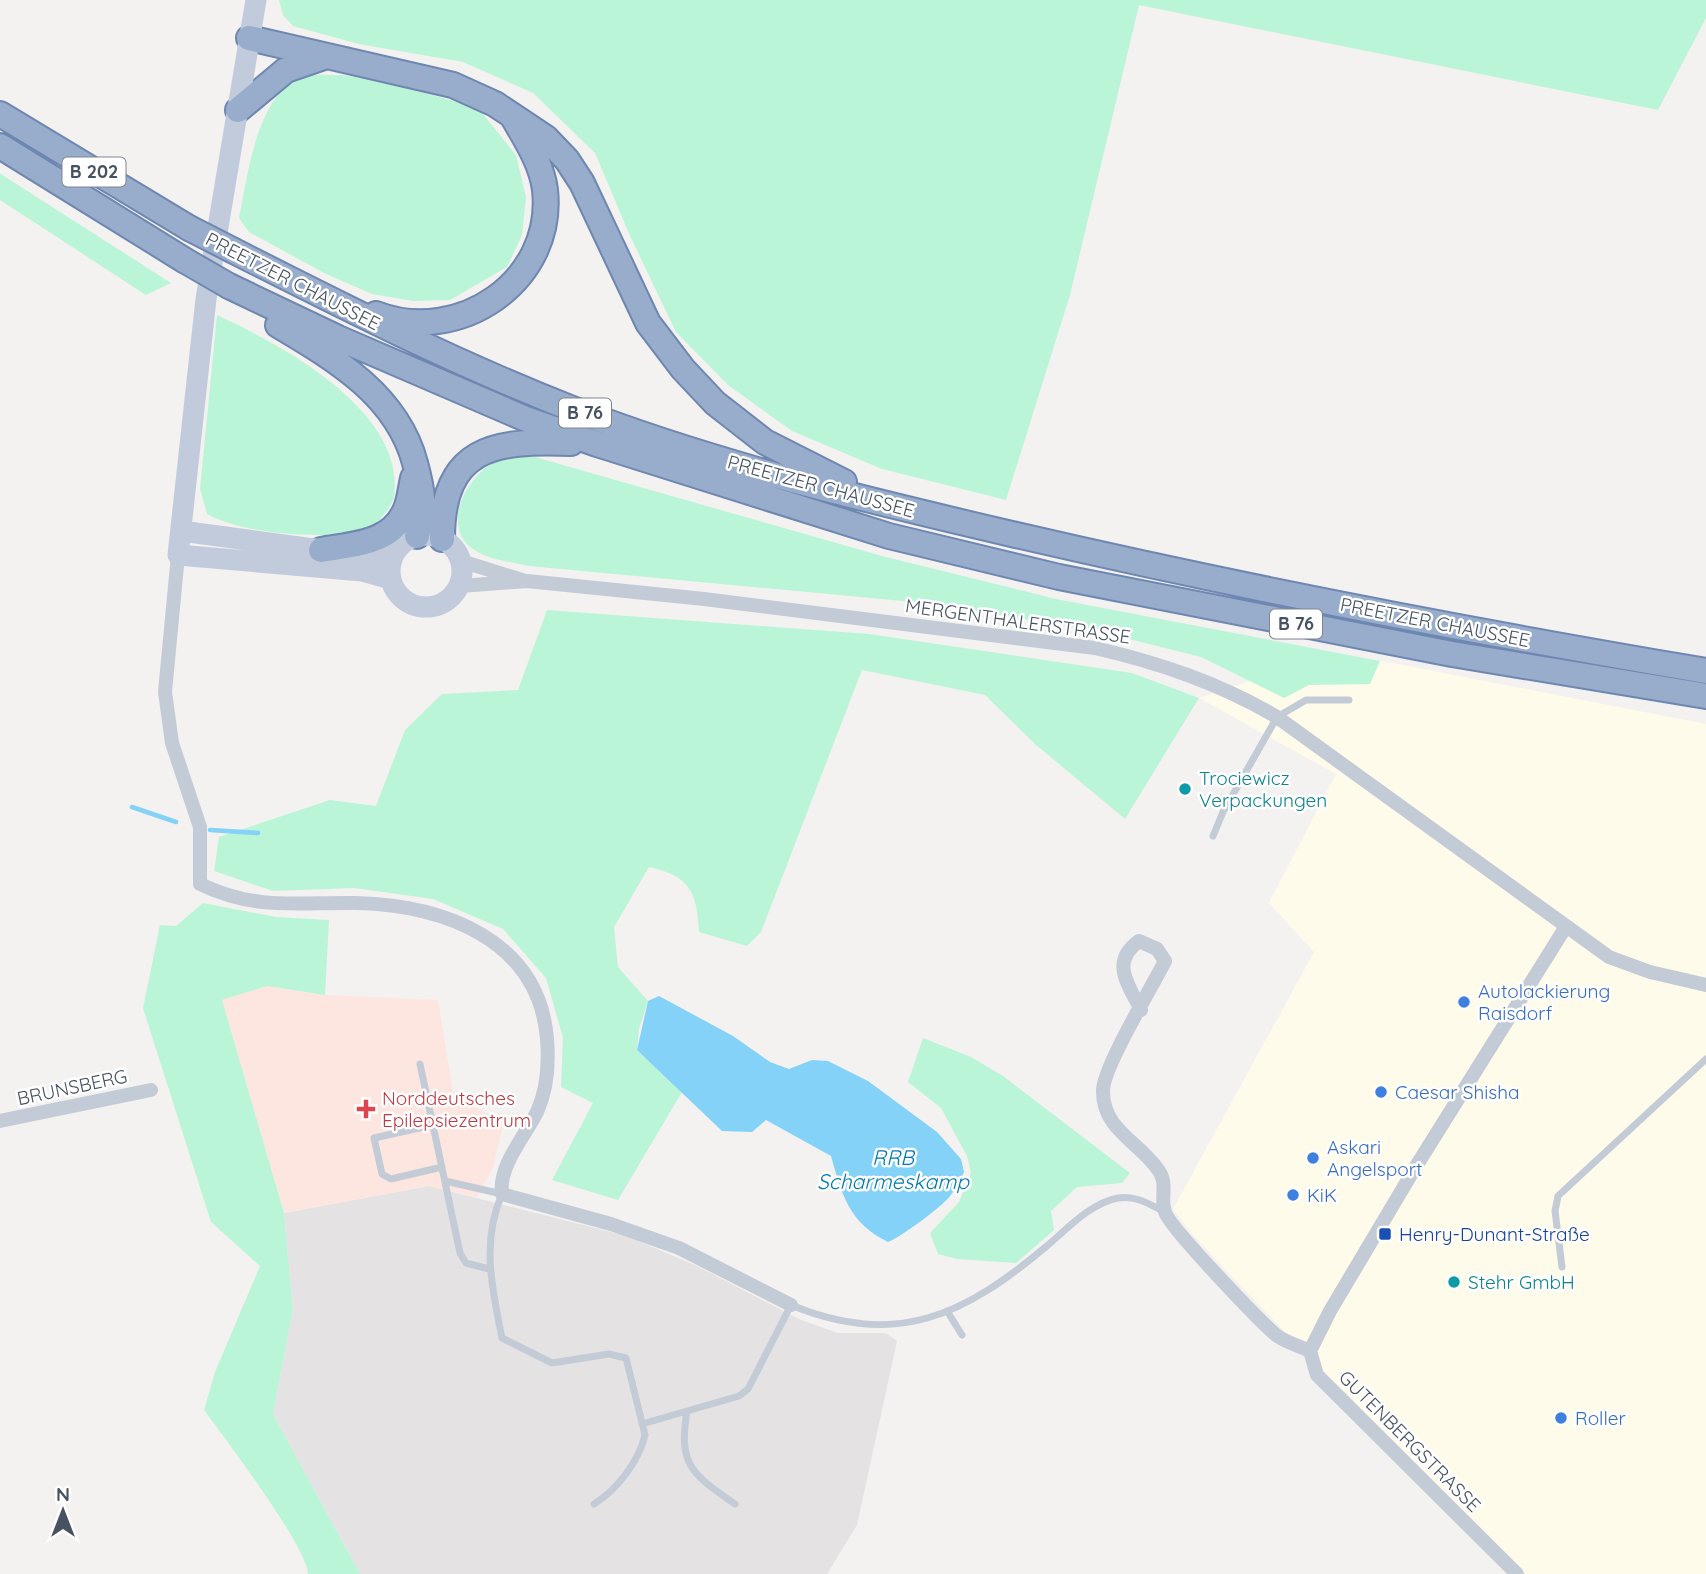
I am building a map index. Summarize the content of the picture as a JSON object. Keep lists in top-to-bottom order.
{
  "streets": {
    "highway": ["B 202", "PREETZER CHAUSSEE", "B 76"],
    "street": ["MERGENTHALERSTRASSE", "BRUNSBERG", "GUTENBERGSTRASSE"]
  },
  "crossings": [
    ["PREETZER CHAUSSEE", "B 76"],
    ["B 76", "MERGENTHALERSTRASSE"]
  ],
  "water": ["RRB Scharmeskamp"],
  "places": {
    "other": [
      "Trociewicz Verpackungen",
      "Autolackierung Raisdorf",
      "Caesar Shisha",
      "Askari Angelsport",
      "KiK",
      "Stehr GmbH",
      "Roller"
    ],
    "health": ["Norddeutsches Epilepsiezentrum"],
    "transit": ["Henry-Dunant-Straße"]
  },
  "north": "top"
}
